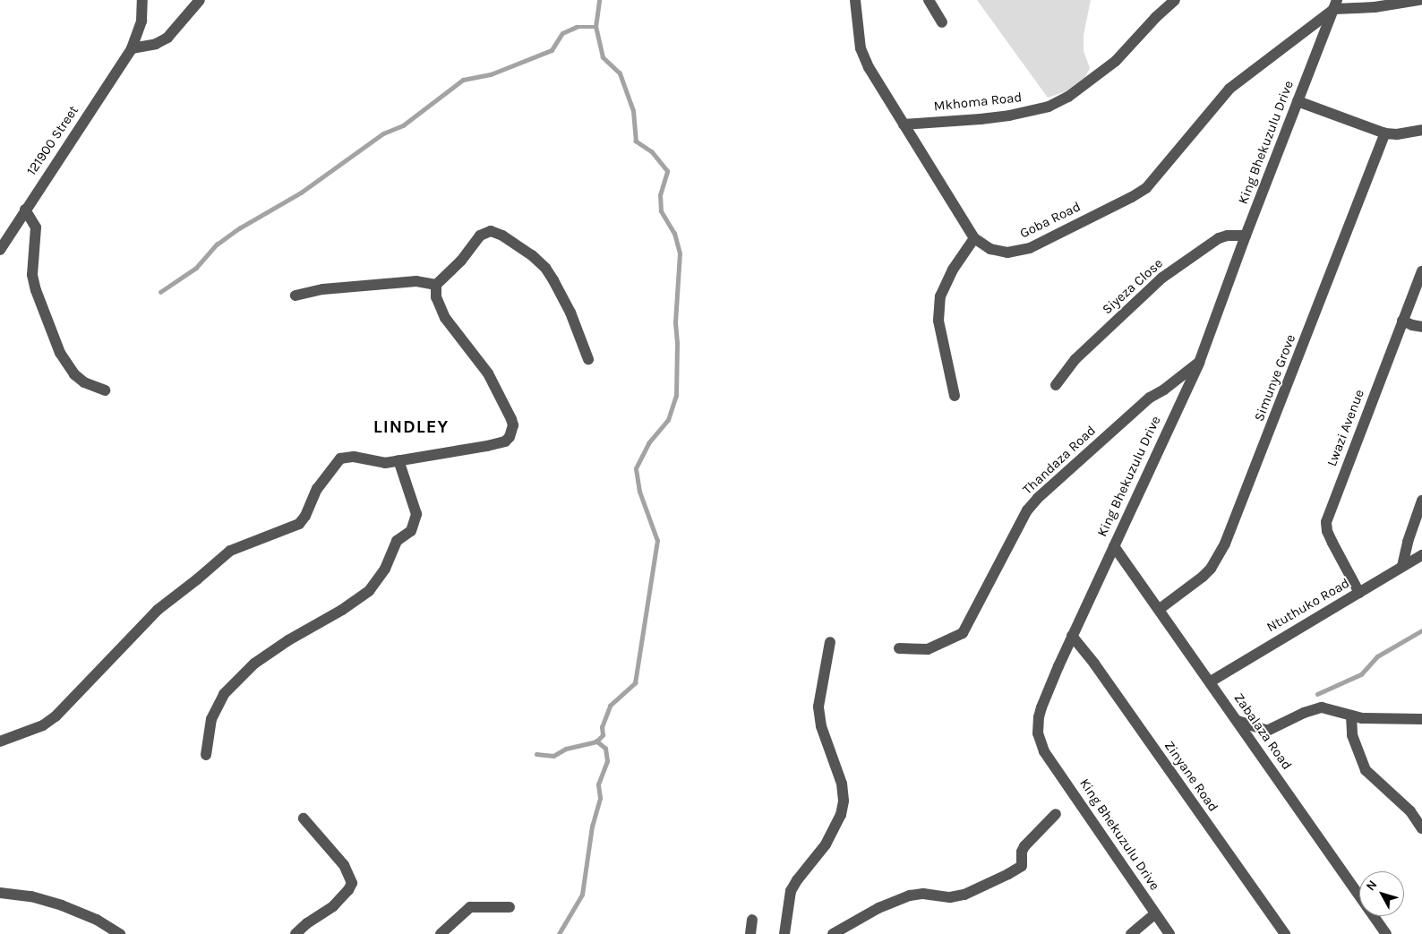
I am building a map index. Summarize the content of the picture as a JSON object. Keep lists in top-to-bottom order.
{
  "streets": {
    "street": [
      "Mkhoma Road",
      "121900 Street",
      "King Bhekuzulu Drive",
      "Goba Road",
      "Siyeza Close",
      "Simunye Grove",
      "Lwazi Avenue",
      "Thandaza Road",
      "Ntuthuko Road",
      "Zabalaza Road",
      "Zinyane Road"
    ]
  },
  "crossings": [
    ["Mkhoma Road", "Goba Road"],
    ["King Bhekuzulu Drive", "Goba Road"],
    ["King Bhekuzulu Drive", "Siyeza Close"],
    ["King Bhekuzulu Drive", "Thandaza Road"],
    ["King Bhekuzulu Drive", "Zabalaza Road"],
    ["King Bhekuzulu Drive", "Zinyane Road"],
    ["Simunye Grove", "Zabalaza Road"],
    ["Lwazi Avenue", "Ntuthuko Road"],
    ["Ntuthuko Road", "Zabalaza Road"]
  ],
  "districts": ["LINDLEY"],
  "north": "top left"
}
